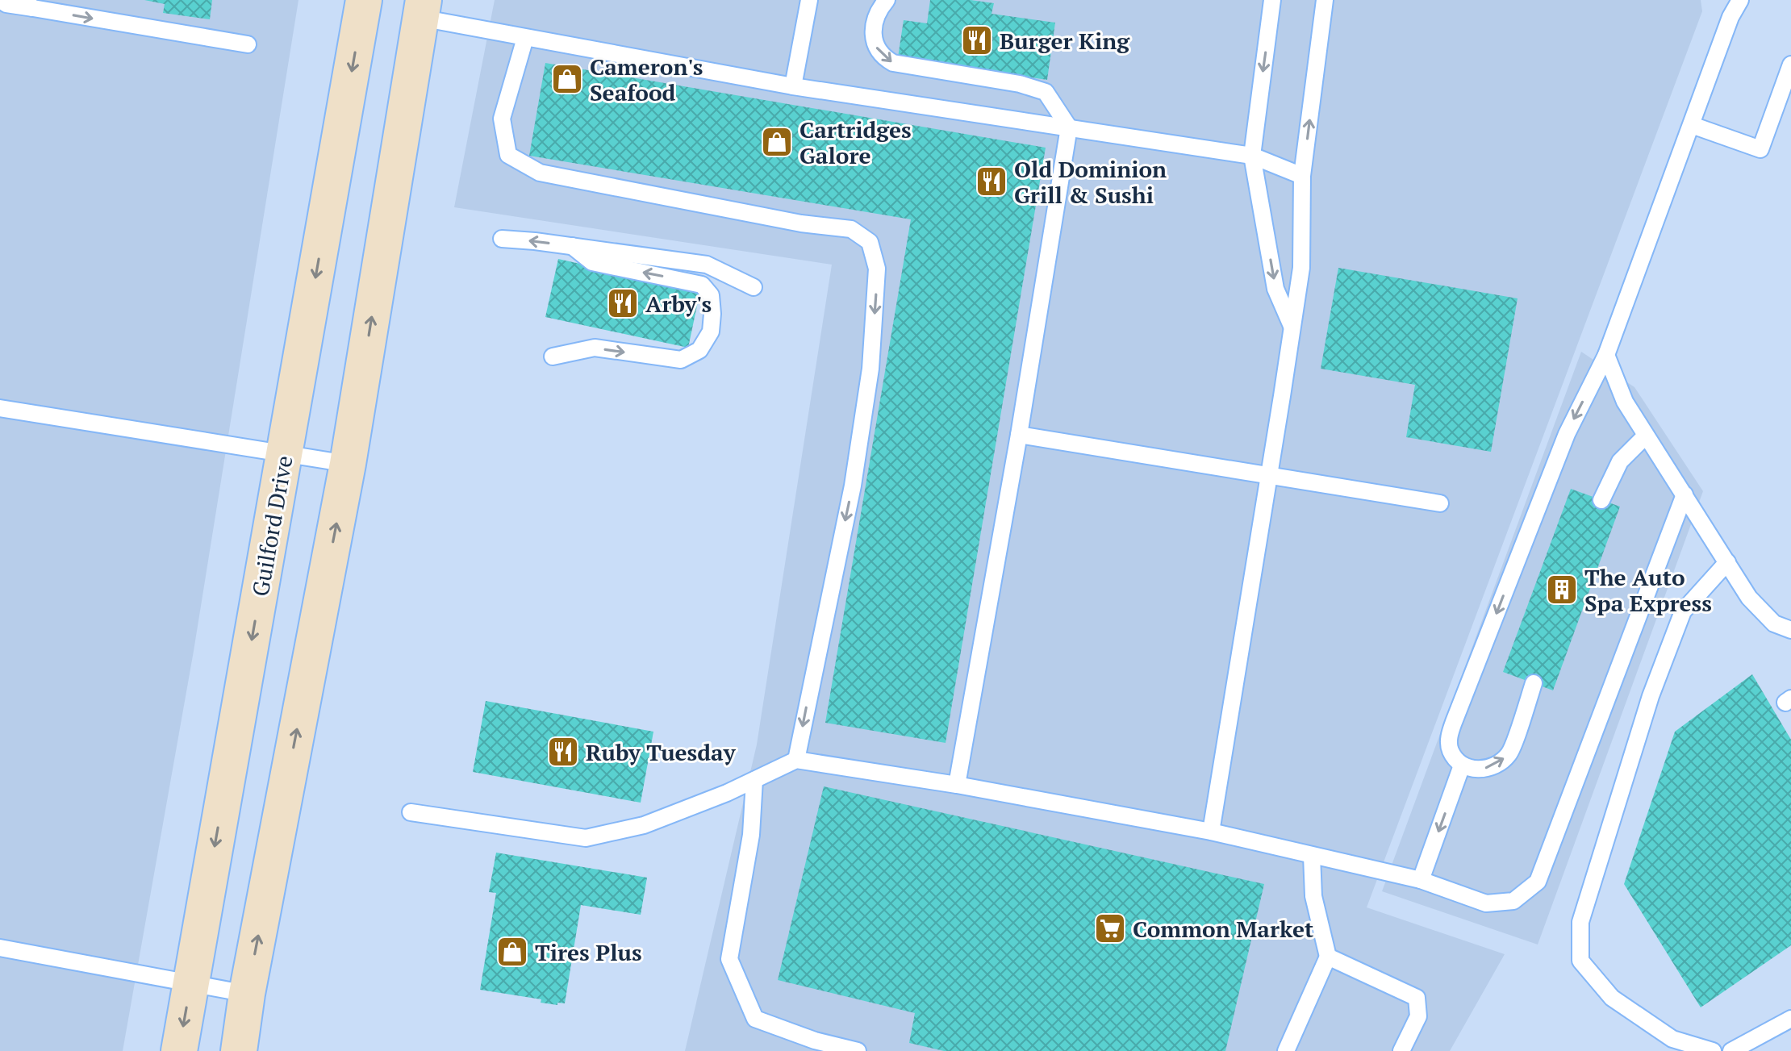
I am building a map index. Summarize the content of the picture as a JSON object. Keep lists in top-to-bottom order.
{
  "streets": {
    "main road": ["Guilford Drive"]
  },
  "places": {
    "restaurant": [
      "Burger King",
      "Old Dominion Grill & Sushi",
      "Arby's",
      "Ruby Tuesday"
    ],
    "shop": ["Cameron's Seafood", "Cartridges Galore", "Tires Plus"],
    "building": ["The Auto Spa Express"],
    "supermarket": ["Common Market"]
  }
}
